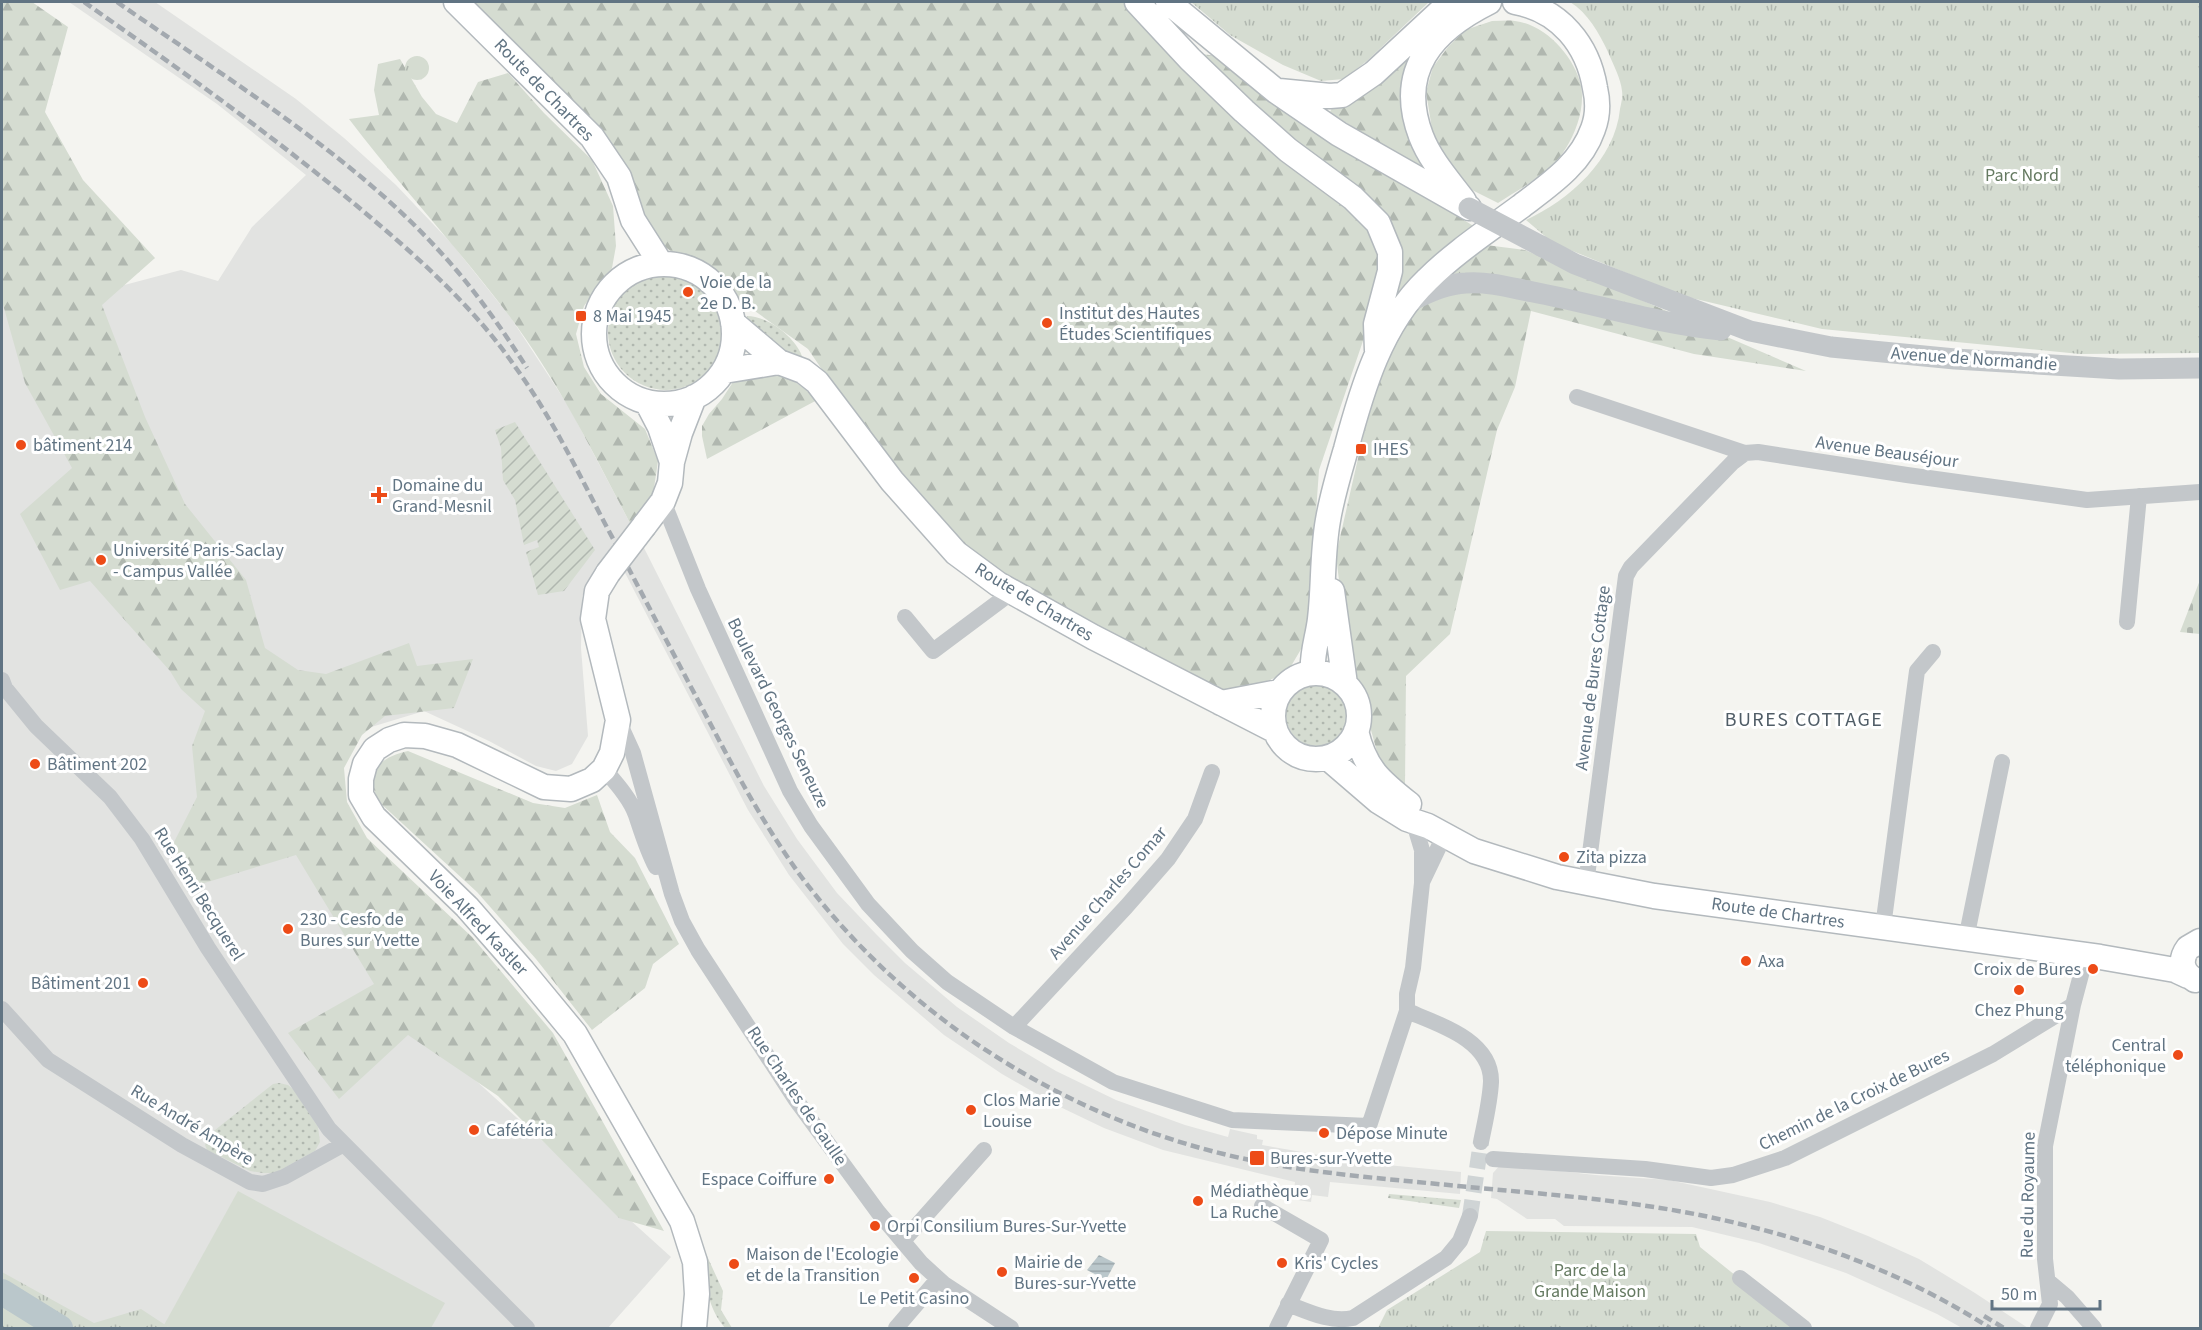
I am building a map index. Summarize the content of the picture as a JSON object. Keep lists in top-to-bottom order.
{
  "streets": {
    "main road": ["Route de Chartres", "Voie Alfred Kastler", "Rue Charles de Gaulle"],
    "street": [
      "Avenue de Normandie",
      "Avenue Beauséjour",
      "Avenue de Bures Cottage",
      "Boulevard Georges Seneuze",
      "Avenue Charles Comar",
      "Rue Henri Becquerel",
      "Chemin de la Croix de Bures",
      "Rue André Ampère",
      "Rue du Royaume"
    ]
  },
  "crossings": [
    ["Route de Chartres", "Avenue de Bures Cottage"],
    ["Route de Chartres", "Rue Charles de Gaulle"],
    ["Route de Chartres", "Rue du Royaume"],
    ["Avenue Beauséjour", "Avenue de Bures Cottage"],
    ["Boulevard Georges Seneuze", "Avenue Charles Comar"],
    ["Boulevard Georges Seneuze", "Rue Charles de Gaulle"],
    ["Rue Henri Becquerel", "Rue André Ampère"],
    ["Voie Alfred Kastler", "Rue Charles de Gaulle"],
    ["Chemin de la Croix de Bures", "Rue du Royaume"]
  ],
  "districts": ["BURES COTTAGE"],
  "parks": ["Parc Nord", "Parc de la Grande Maison"],
  "places": {
    "other": [
      "Voie de la 2e D. B.",
      "Institut des Hautes Études Scientifiques",
      "bâtiment 214",
      "Université Paris-Saclay - Campus Vallée",
      "Bâtiment 202",
      "Zita pizza",
      "230 - Cesfo de Bures sur Yvette",
      "Axa",
      "Croix de Bures",
      "Bâtiment 201",
      "Chez Phung",
      "Central téléphonique",
      "Clos Marie Louise",
      "Cafétéria",
      "Dépose Minute",
      "Espace Coiffure",
      "Médiathèque La Ruche",
      "Orpi Consilium Bures-Sur-Yvette",
      "Kris' Cycles",
      "Maison de l'Ecologie et de la Transition",
      "Mairie de Bures-sur-Yvette",
      "Le Petit Casino"
    ],
    "transit": ["8 Mai 1945", "IHES", "Bures-sur-Yvette"],
    "health": ["Domaine du Grand-Mesnil"]
  },
  "scale_bar": "50 m"
}
